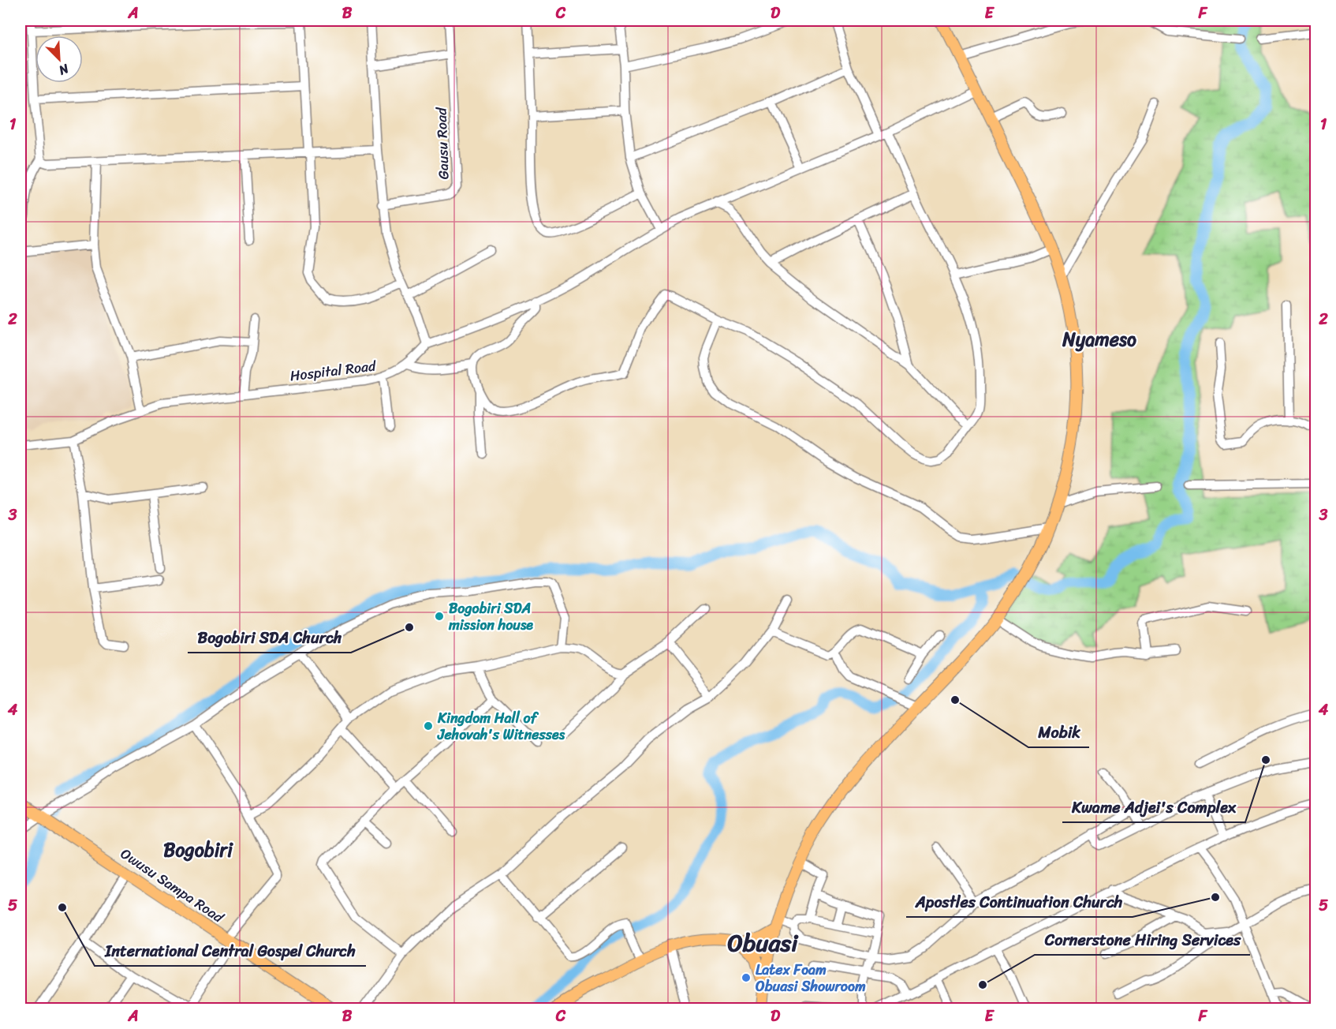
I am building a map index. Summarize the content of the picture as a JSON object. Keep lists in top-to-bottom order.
{
  "streets": {
    "main road": ["Owusu Sampa Road"],
    "street": ["Gausu Road", "Hospital Road"]
  },
  "districts": ["Nyameso", "Bogobiri", "Obuasi"],
  "places": [
    "Bogobiri SDA mission house",
    "Bogobiri SDA Church",
    "Mobik",
    "Kingdom Hall of Jehovah's Witnesses",
    "Kwame Adjei's Complex",
    "Apostles Continuation Church",
    "International Central Gospel Church",
    "Latex Foam Obuasi Showroom",
    "Cornerstone Hiring Services"
  ],
  "north": "bottom right",
  "grid": {
    "columns": [
      "A",
      "B",
      "C",
      "D",
      "E",
      "F"
    ],
    "rows": [
      "1",
      "2",
      "3",
      "4",
      "5"
    ]
  }
}
